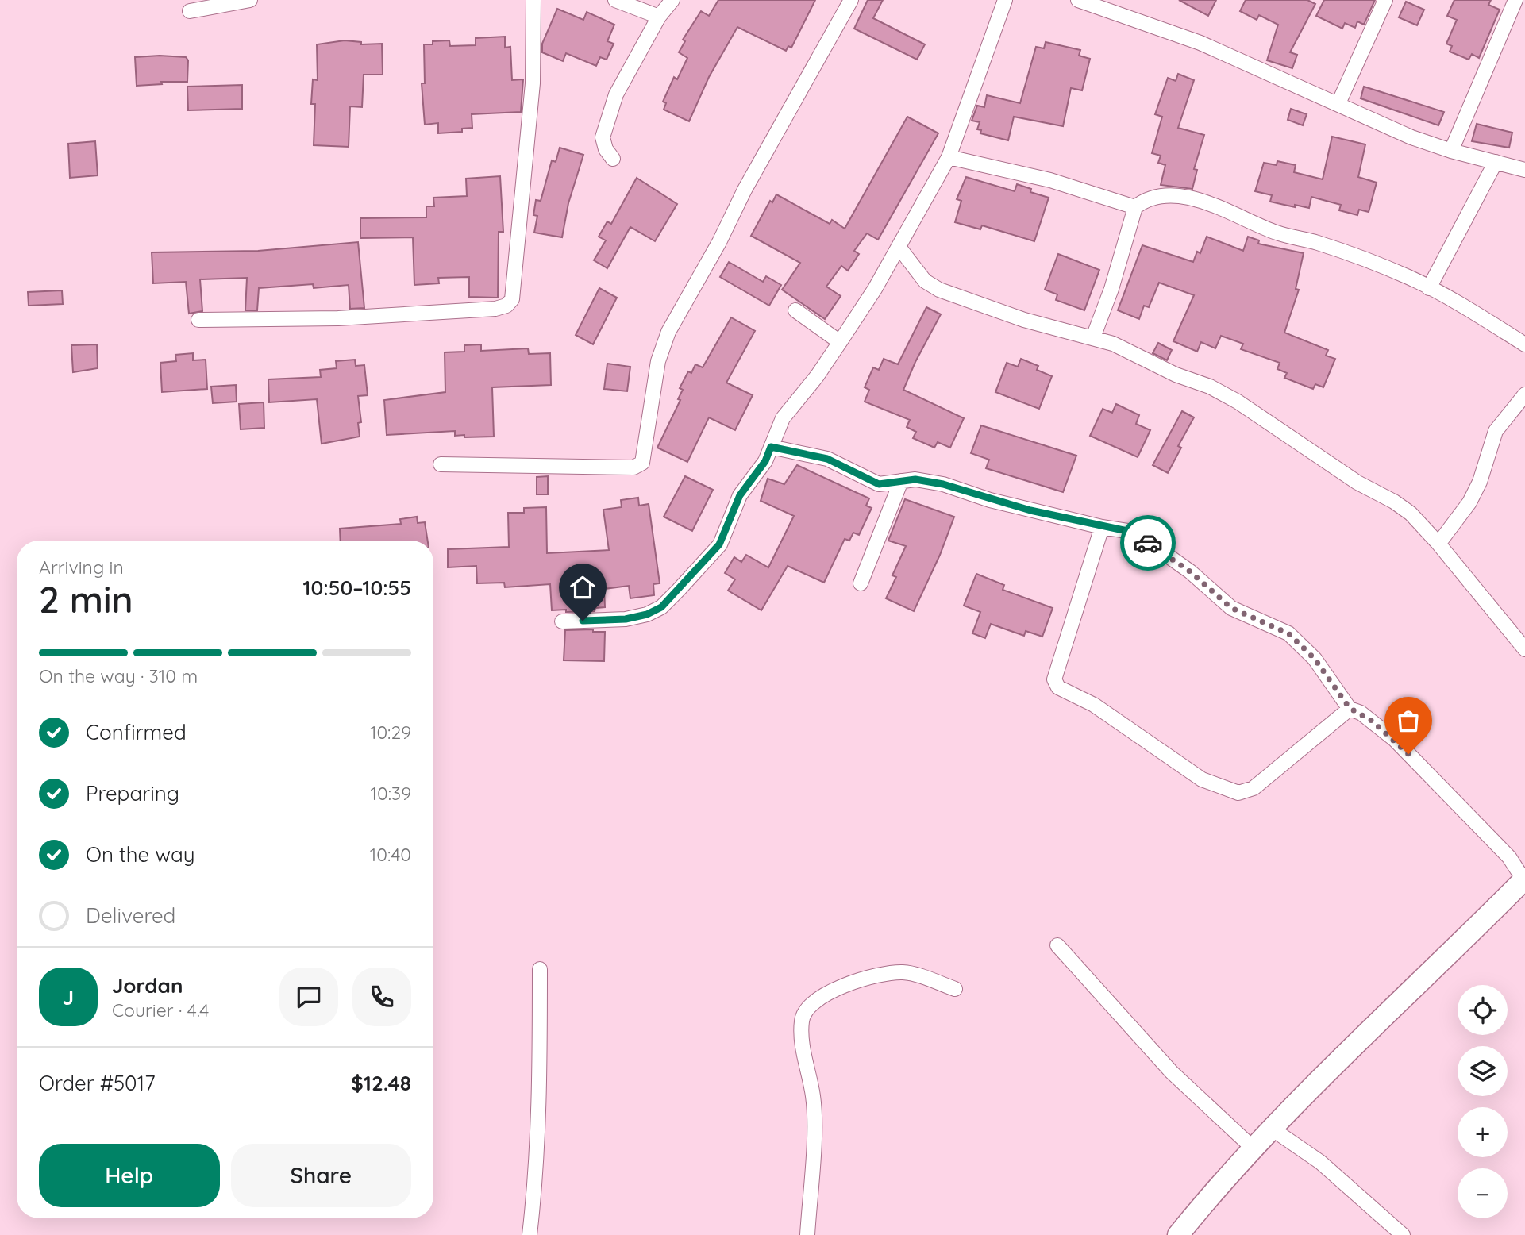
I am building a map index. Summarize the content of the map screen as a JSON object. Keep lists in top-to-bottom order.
{
  "page": {
    "heading": ["2 min", "Arriving in", "10:50–10:55"],
    "panel": [
      "Jordan",
      "Courier · 4.4",
      "Order #5017",
      "$12.48"
    ],
    "bar": "On the way · 310 m",
    "list": [
      ["Confirmed", "10:29"],
      ["Preparing", "10:39"],
      ["On the way", "10:40"],
      "Delivered"
    ],
    "round": "J",
    "map_buttons": ["+", "−"],
    "buttons": ["Help", "Share"]
  }
}
